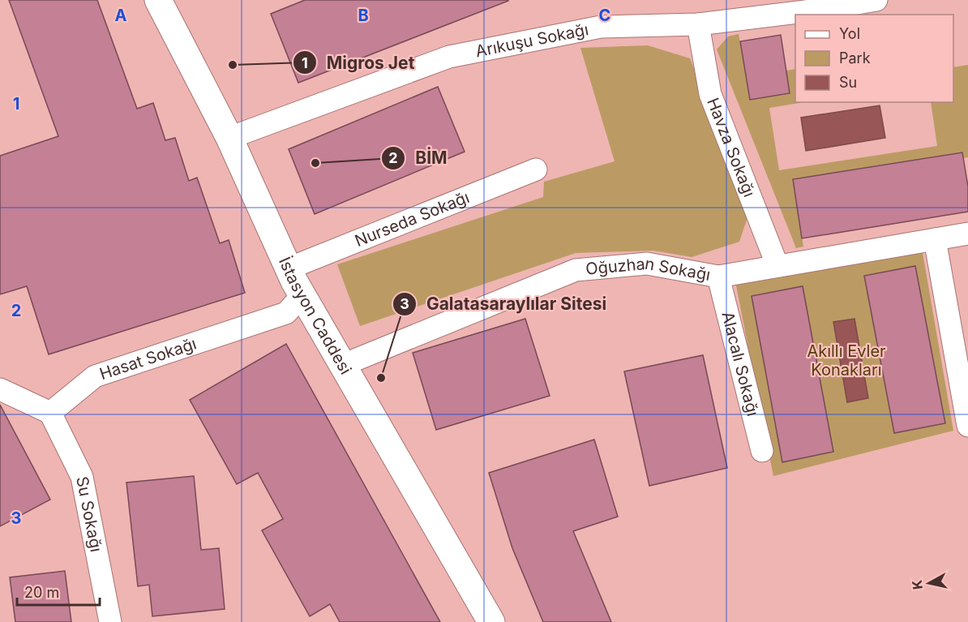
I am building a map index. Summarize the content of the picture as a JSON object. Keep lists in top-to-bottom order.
{
  "streets": {
    "street": [
      "Arıkuşu Sokağı",
      "Havza Sokağı",
      "Nurseda Sokağı",
      "Oğuzhan Sokağı",
      "İstasyon Caddesi",
      "Hasat Sokağı",
      "Alacalı Sokağı",
      "Su Sokağı"
    ]
  },
  "crossings": [
    ["Arıkuşu Sokağı", "Havza Sokağı"],
    ["Arıkuşu Sokağı", "İstasyon Caddesi"],
    ["Havza Sokağı", "Oğuzhan Sokağı"],
    ["Nurseda Sokağı", "İstasyon Caddesi"],
    ["Oğuzhan Sokağı", "İstasyon Caddesi"],
    ["Oğuzhan Sokağı", "Alacalı Sokağı"],
    ["İstasyon Caddesi", "Hasat Sokağı"],
    ["Hasat Sokağı", "Su Sokağı"]
  ],
  "parks": ["Akıllı Evler Konakları"],
  "places": ["Migros Jet", "BİM", "Galatasaraylılar Sitesi"],
  "legend": ["Yol", "Park", "Su"],
  "scale_bar": "20 m",
  "north": "left",
  "grid": {
    "columns": ["A", "B", "C"],
    "rows": ["1", "2", "3"]
  }
}
